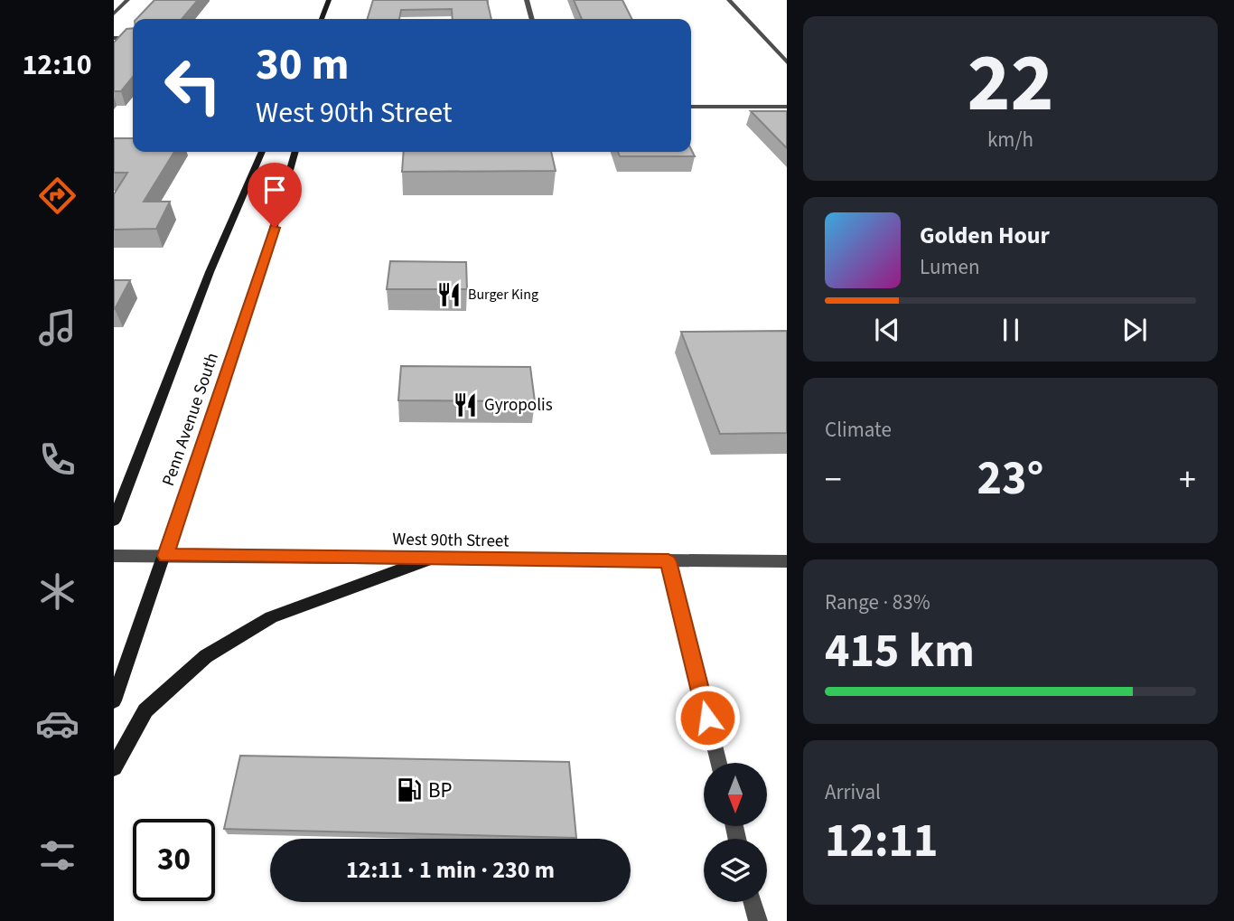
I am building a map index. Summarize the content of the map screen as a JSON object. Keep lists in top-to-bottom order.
{
  "streets": {
    "main road": ["Penn Avenue South"],
    "street": ["West 90th Street"]
  },
  "crossings": [
    ["Penn Avenue South", "West 90th Street"]
  ],
  "places": {
    "restaurant": ["Burger King", "Gyropolis"],
    "fuel station": ["BP"]
  },
  "north": "bottom",
  "page": {
    "tabs": "12:10",
    "tile": [
      ["22", "km/h"],
      "Climate",
      ["Range · 83%", "415 km"],
      ["Arrival", "12:11"]
    ],
    "turn": ["30 m", "West 90th Street"],
    "song": ["Golden Hour", "Lumen"],
    "heat": ["−", "23°", "+"],
    "limit": "30",
    "trip": "12:11 · 1 min · 230 m"
  }
}
